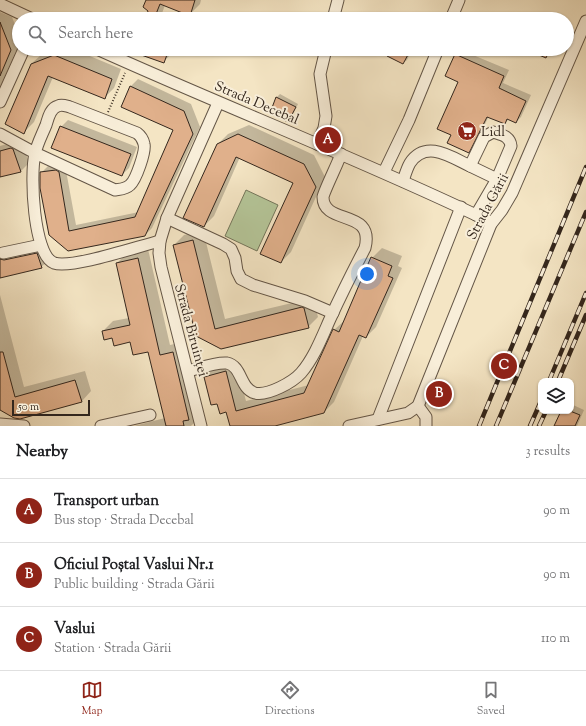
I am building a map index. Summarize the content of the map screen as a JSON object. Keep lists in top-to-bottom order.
{
  "streets": {
    "street": ["Strada Decebal", "Strada Gării", "Strada Biruinței"]
  },
  "crossings": [
    ["Strada Decebal", "Strada Gării"],
    ["Strada Decebal", "Strada Biruinței"]
  ],
  "places": {
    "supermarket": ["Lidl"]
  },
  "scale_bar": "50 m",
  "page": {
    "search": "Search here",
    "pins": ["A", "C", "B"],
    "scale": "50 m",
    "heading": ["Nearby", "3 results"],
    "list": [
      {
        "mark": "A",
        "name": "Transport urban",
        "note": "Bus stop · Strada Decebal",
        "value": "90 m"
      },
      {
        "mark": "B",
        "name": "Oficiul Poștal Vaslui Nr.1",
        "note": "Public building · Strada Gării",
        "value": "90 m"
      },
      {
        "mark": "C",
        "name": "Vaslui",
        "note": "Station · Strada Gării",
        "value": "110 m"
      }
    ],
    "nav": ["Map", "Directions", "Saved"]
  }
}
